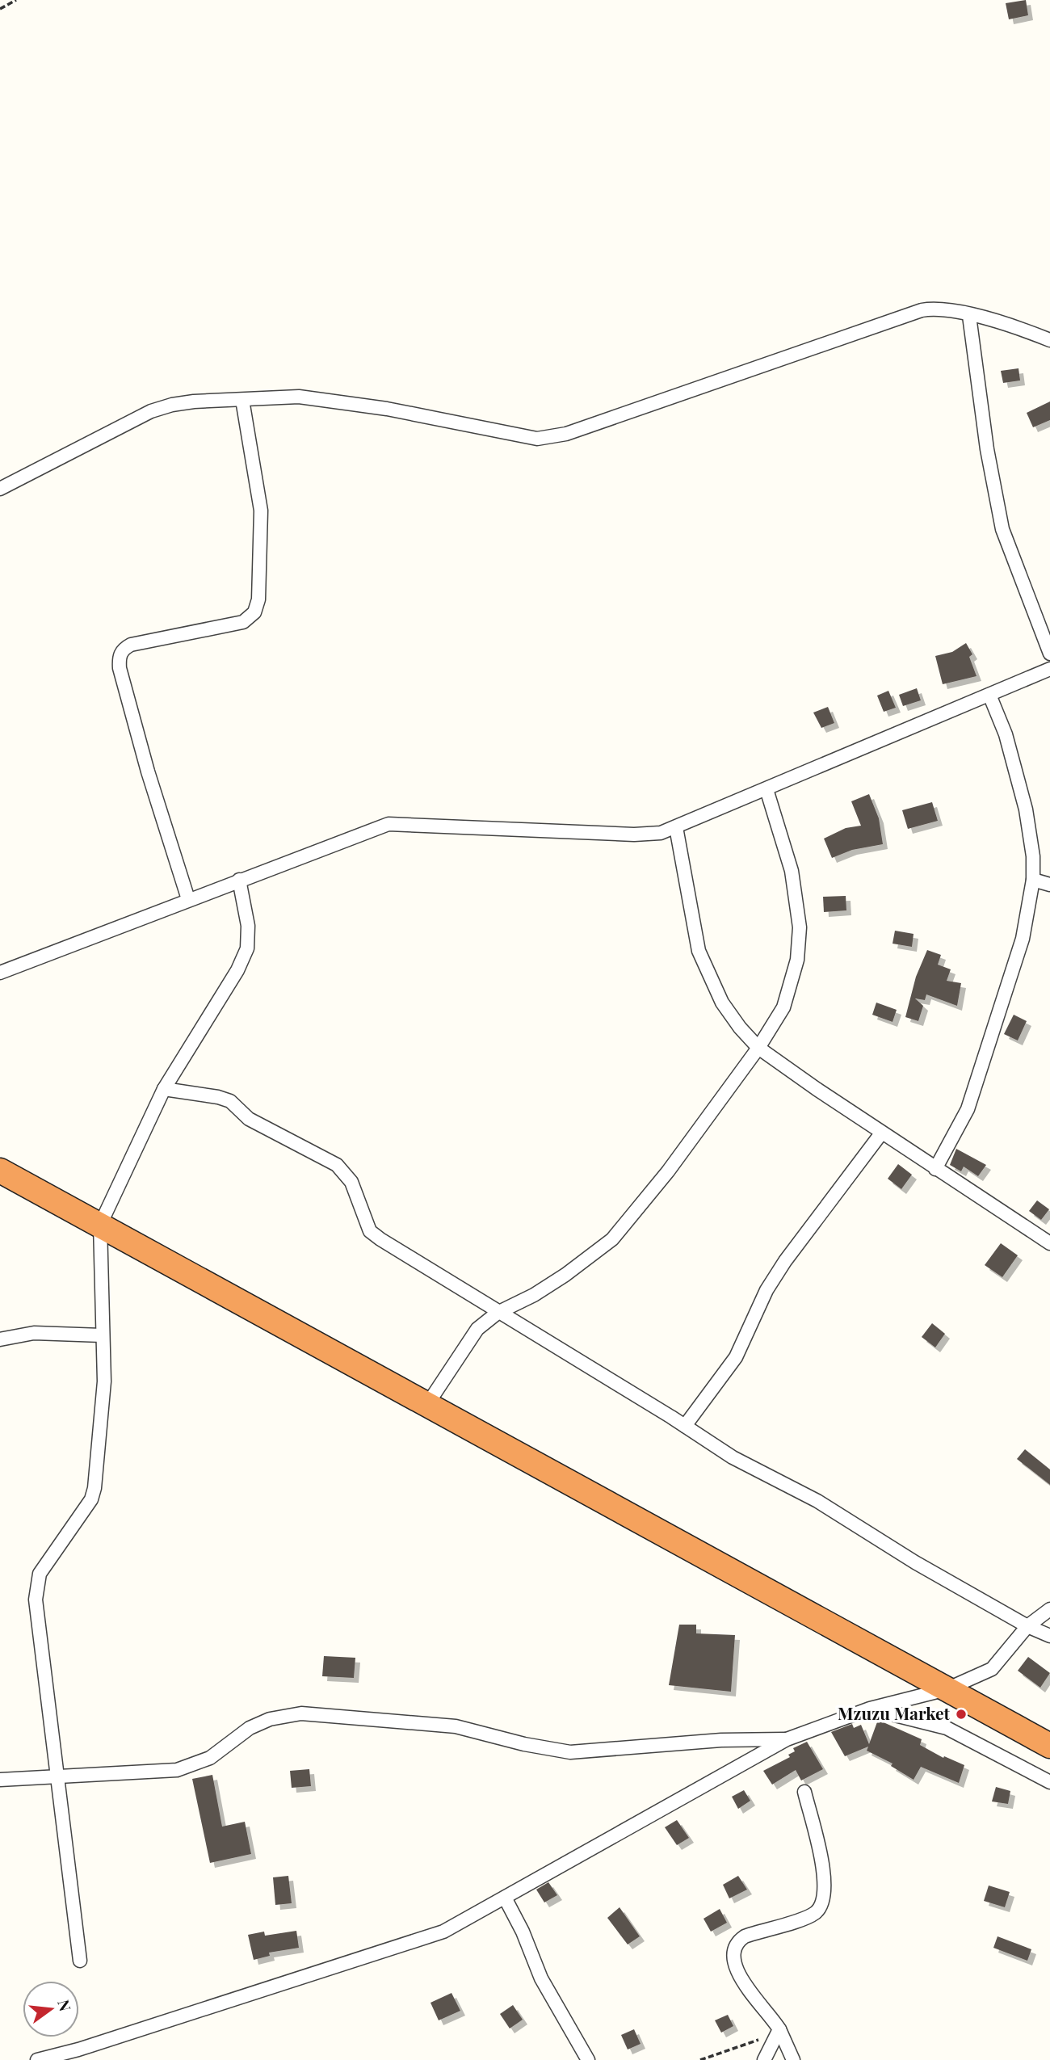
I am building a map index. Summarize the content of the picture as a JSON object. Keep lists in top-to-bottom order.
{
  "places": ["Mzuzu Market"],
  "north": "right"
}
